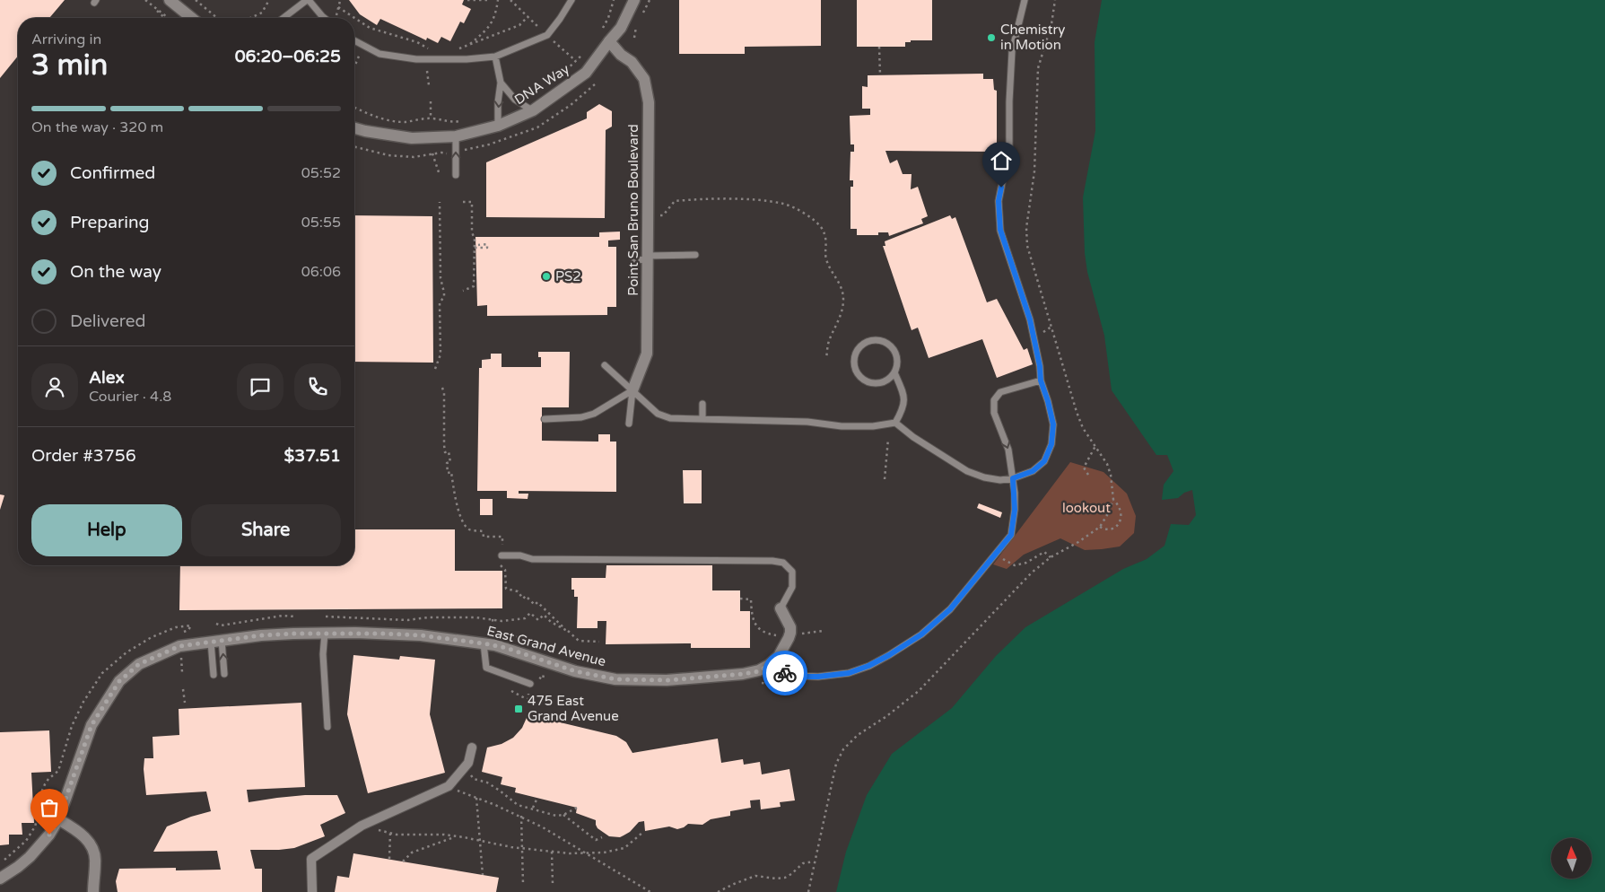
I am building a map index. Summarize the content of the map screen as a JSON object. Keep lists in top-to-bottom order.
{
  "streets": {
    "street": ["DNA Way", "Point San Bruno Boulevard", "East Grand Avenue"]
  },
  "crossings": [
    ["DNA Way", "Point San Bruno Boulevard"]
  ],
  "parks": ["lookout"],
  "places": {
    "other": ["Chemistry in Motion", "PS2"],
    "transit": ["475 East Grand Avenue"]
  },
  "north": "top",
  "page": {
    "heading": ["3 min", "Arriving in", "06:20–06:25"],
    "panel": [
      "Alex",
      "Courier · 4.8",
      "Order #3756",
      "$37.51"
    ],
    "bar": "On the way · 320 m",
    "list": [
      ["Confirmed", "05:52"],
      ["Preparing", "05:55"],
      ["On the way", "06:06"],
      "Delivered"
    ],
    "buttons": ["Help", "Share"]
  }
}
